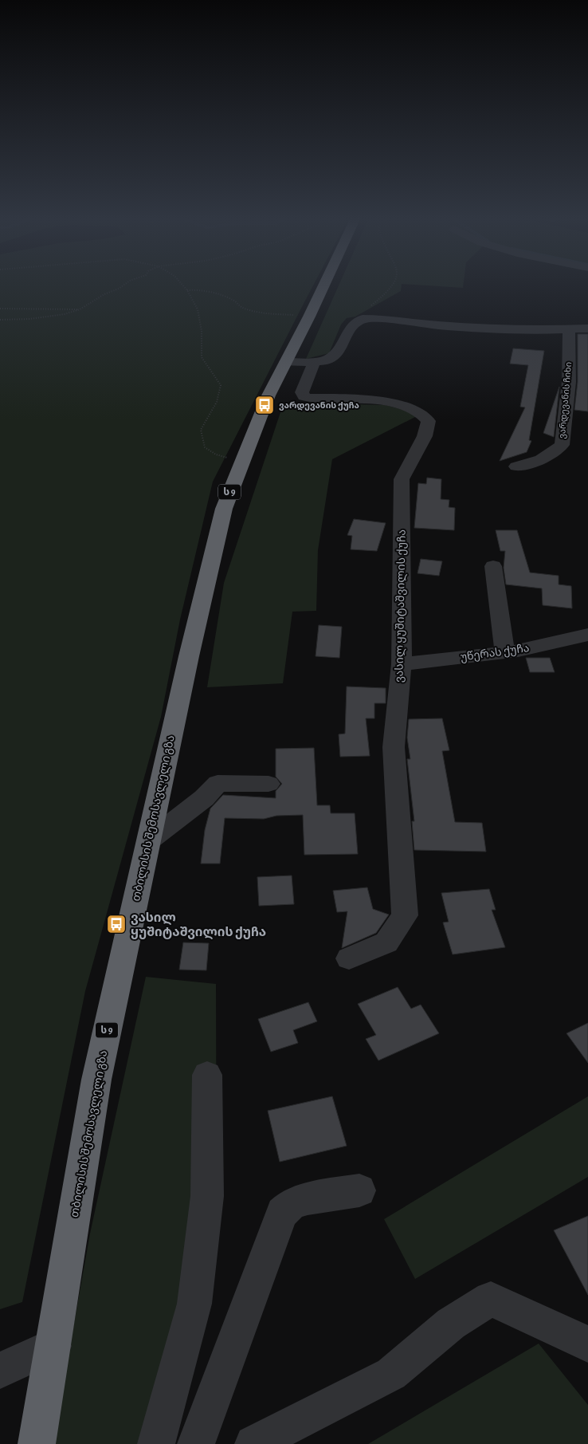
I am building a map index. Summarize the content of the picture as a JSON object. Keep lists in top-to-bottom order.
{
  "streets": {
    "highway": ["ს 9", "თბილისის შემოსავლელი გზა"],
    "street": ["ვარდევანის ჩიხი", "ვასილ ყუშიტაშვილის ქუჩა", "უწერას ქუჩა"]
  },
  "crossings": [
    ["ვასილ ყუშიტაშვილის ქუჩა", "უწერას ქუჩა"]
  ],
  "places": {
    "bus stop": ["ვარდევანის ქუჩა", "ვასილ ყუშიტაშვილის ქუჩა"]
  }
}
